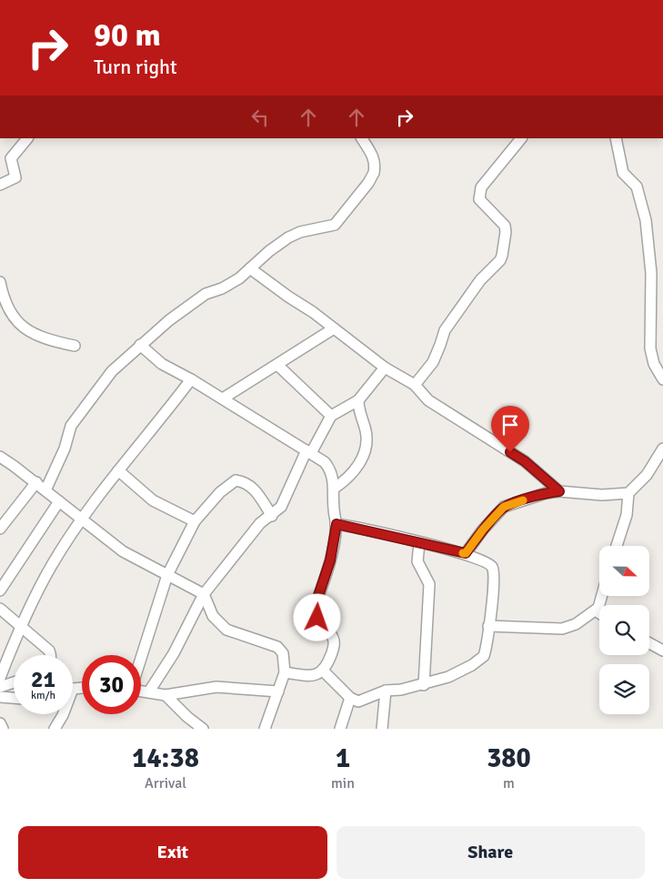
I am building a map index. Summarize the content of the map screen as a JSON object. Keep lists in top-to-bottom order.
{
  "north": "right",
  "page": {
    "turn": ["90 m", "Turn right"],
    "speed": "21 km/h",
    "limit": "30",
    "eta": [
      "14:38",
      "Arrival",
      "1",
      "min",
      "380",
      "m"
    ],
    "buttons": ["Exit", "Share"]
  }
}
